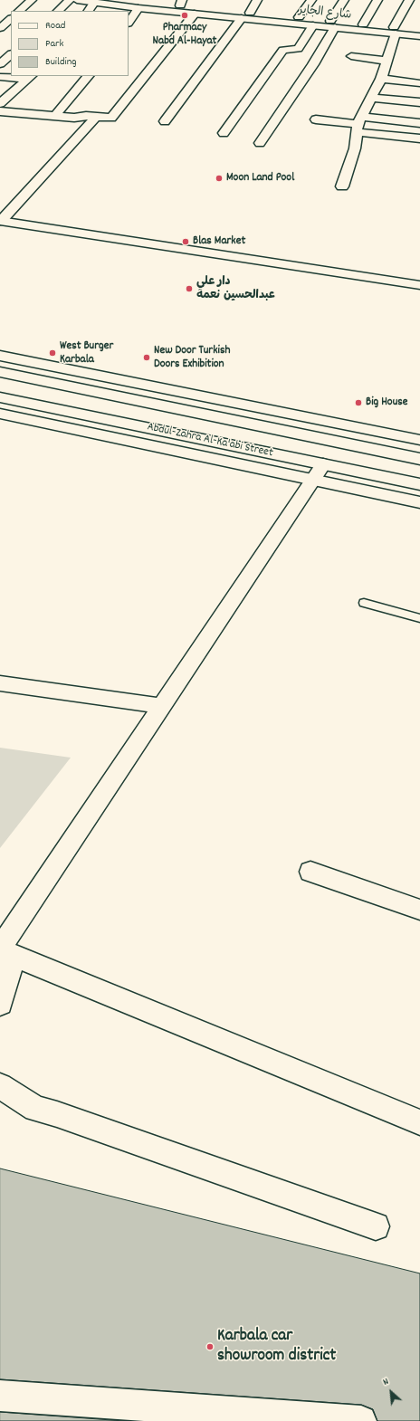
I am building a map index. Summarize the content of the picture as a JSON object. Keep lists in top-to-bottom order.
{
  "streets": {
    "street": ["شارع الجاير", "Abdul-Zahra Al-Ka'abi Street"]
  },
  "places": [
    "Pharmacy Nabd Al-Hayat",
    "Moon Land Pool",
    "Blas Market",
    "دار علي عبدالحسين نعمه",
    "West Burger Karbala",
    "New Door Turkish Doors Exhibition",
    "Big House",
    "Karbala car showroom district"
  ],
  "legend": ["Road", "Park", "Building"],
  "north": "top left"
}
